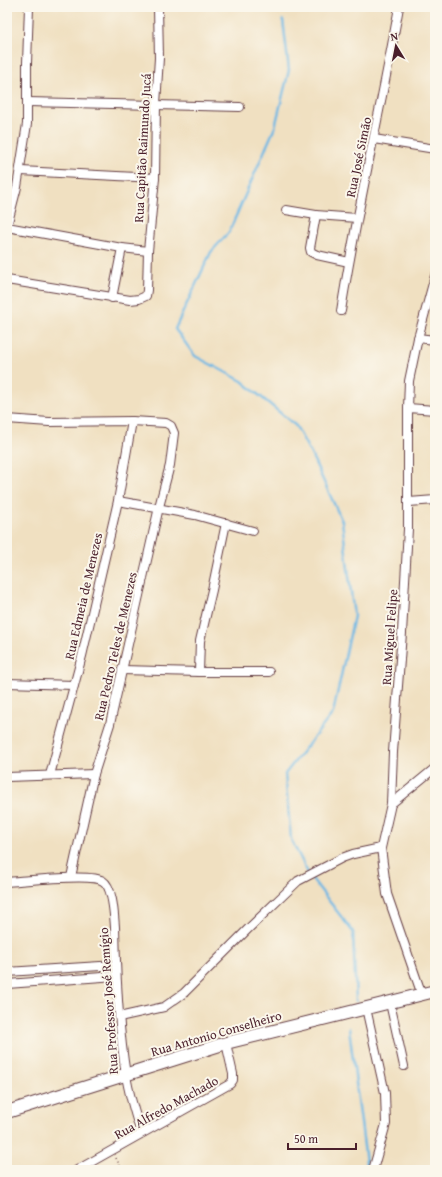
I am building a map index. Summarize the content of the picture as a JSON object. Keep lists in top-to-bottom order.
{
  "streets": {
    "street": [
      "Rua Capitão Raimundo Jucá",
      "Rua José Simão",
      "Rua Edmeia de Menezes",
      "Rua Miguel Felipe",
      "Rua Pedro Teles de Menezes",
      "Rua Professor José Remígio",
      "Rua Antonio Conselheiro",
      "Rua Alfredo Machado"
    ]
  },
  "crossings": [
    ["Rua Edmeia de Menezes", "Rua Pedro Teles de Menezes"],
    ["Rua Miguel Felipe", "Rua Antonio Conselheiro"],
    ["Rua Pedro Teles de Menezes", "Rua Professor José Remígio"],
    ["Rua Professor José Remígio", "Rua Antonio Conselheiro"],
    ["Rua Professor José Remígio", "Rua Alfredo Machado"],
    ["Rua Antonio Conselheiro", "Rua Alfredo Machado"]
  ],
  "scale_bar": "50 m",
  "north": "top"
}
